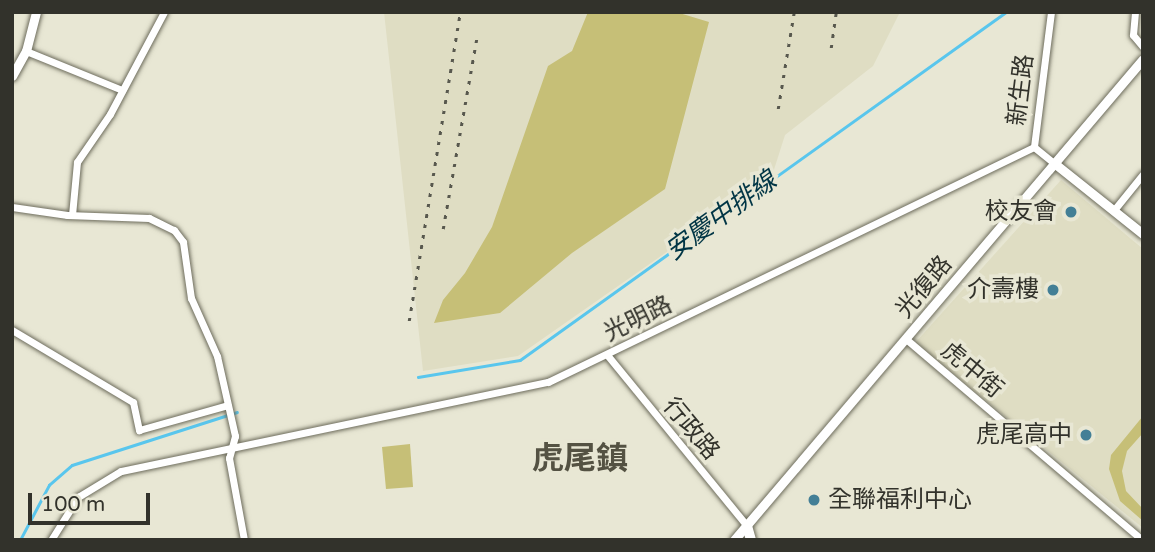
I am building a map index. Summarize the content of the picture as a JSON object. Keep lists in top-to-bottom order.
{
  "streets": {
    "street": [
      "新生路",
      "光復路",
      "光明路",
      "虎中街",
      "行政路"
    ]
  },
  "crossings": [
    ["新生路", "光復路"],
    ["新生路", "光明路"],
    ["光復路", "虎中街"],
    ["光復路", "行政路"],
    ["光明路", "行政路"]
  ],
  "districts": ["虎尾鎮"],
  "water": ["安慶中排線"],
  "places": [
    "校友會",
    "介壽樓",
    "虎尾高中",
    "全聯福利中心"
  ],
  "scale_bar": "100 m"
}
